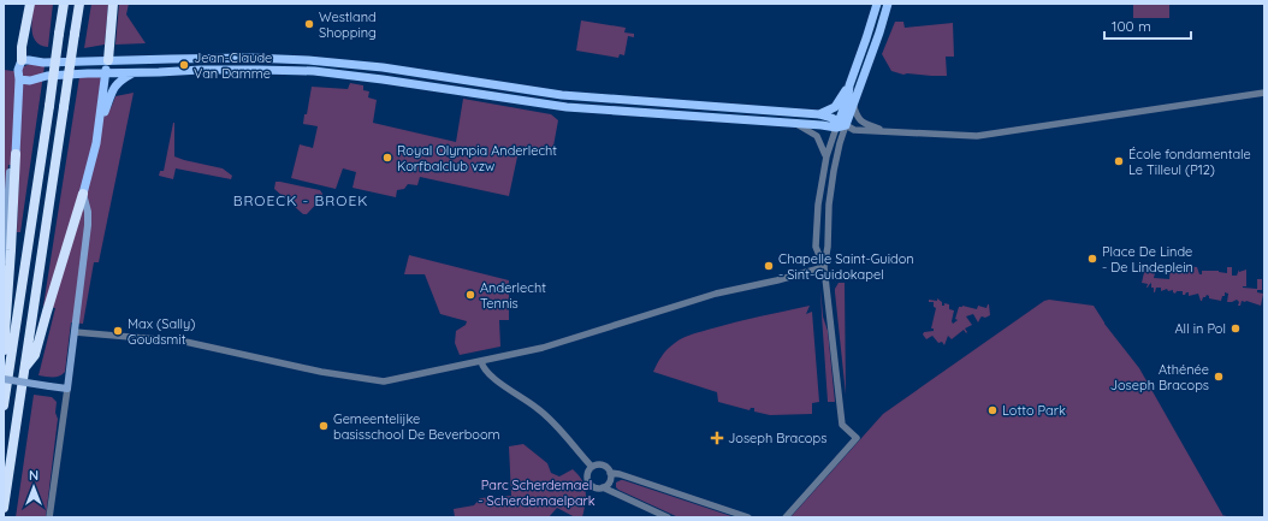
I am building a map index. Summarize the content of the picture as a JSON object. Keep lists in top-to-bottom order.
{
  "districts": ["BROECK - BROEK"],
  "parks": ["Parc Scherdemael - Scherdemaelpark"],
  "places": {
    "other": [
      "Westland Shopping",
      "Jean-Claude Van Damme",
      "Royal Olympia Anderlecht Korfbalclub vzw",
      "École fondamentale Le Tilleul (P12)",
      "Place De Linde - De Lindeplein",
      "Chapelle Saint-Guidon - Sint-Guidokapel",
      "Anderlecht Tennis",
      "All in Pol",
      "Max (Sally) Goudsmit",
      "Athénée Joseph Bracops",
      "Lotto Park",
      "Gemeentelijke basisschool De Beverboom"
    ],
    "health": ["Joseph Bracops"]
  },
  "scale_bar": "100 m",
  "north": "top"
}
